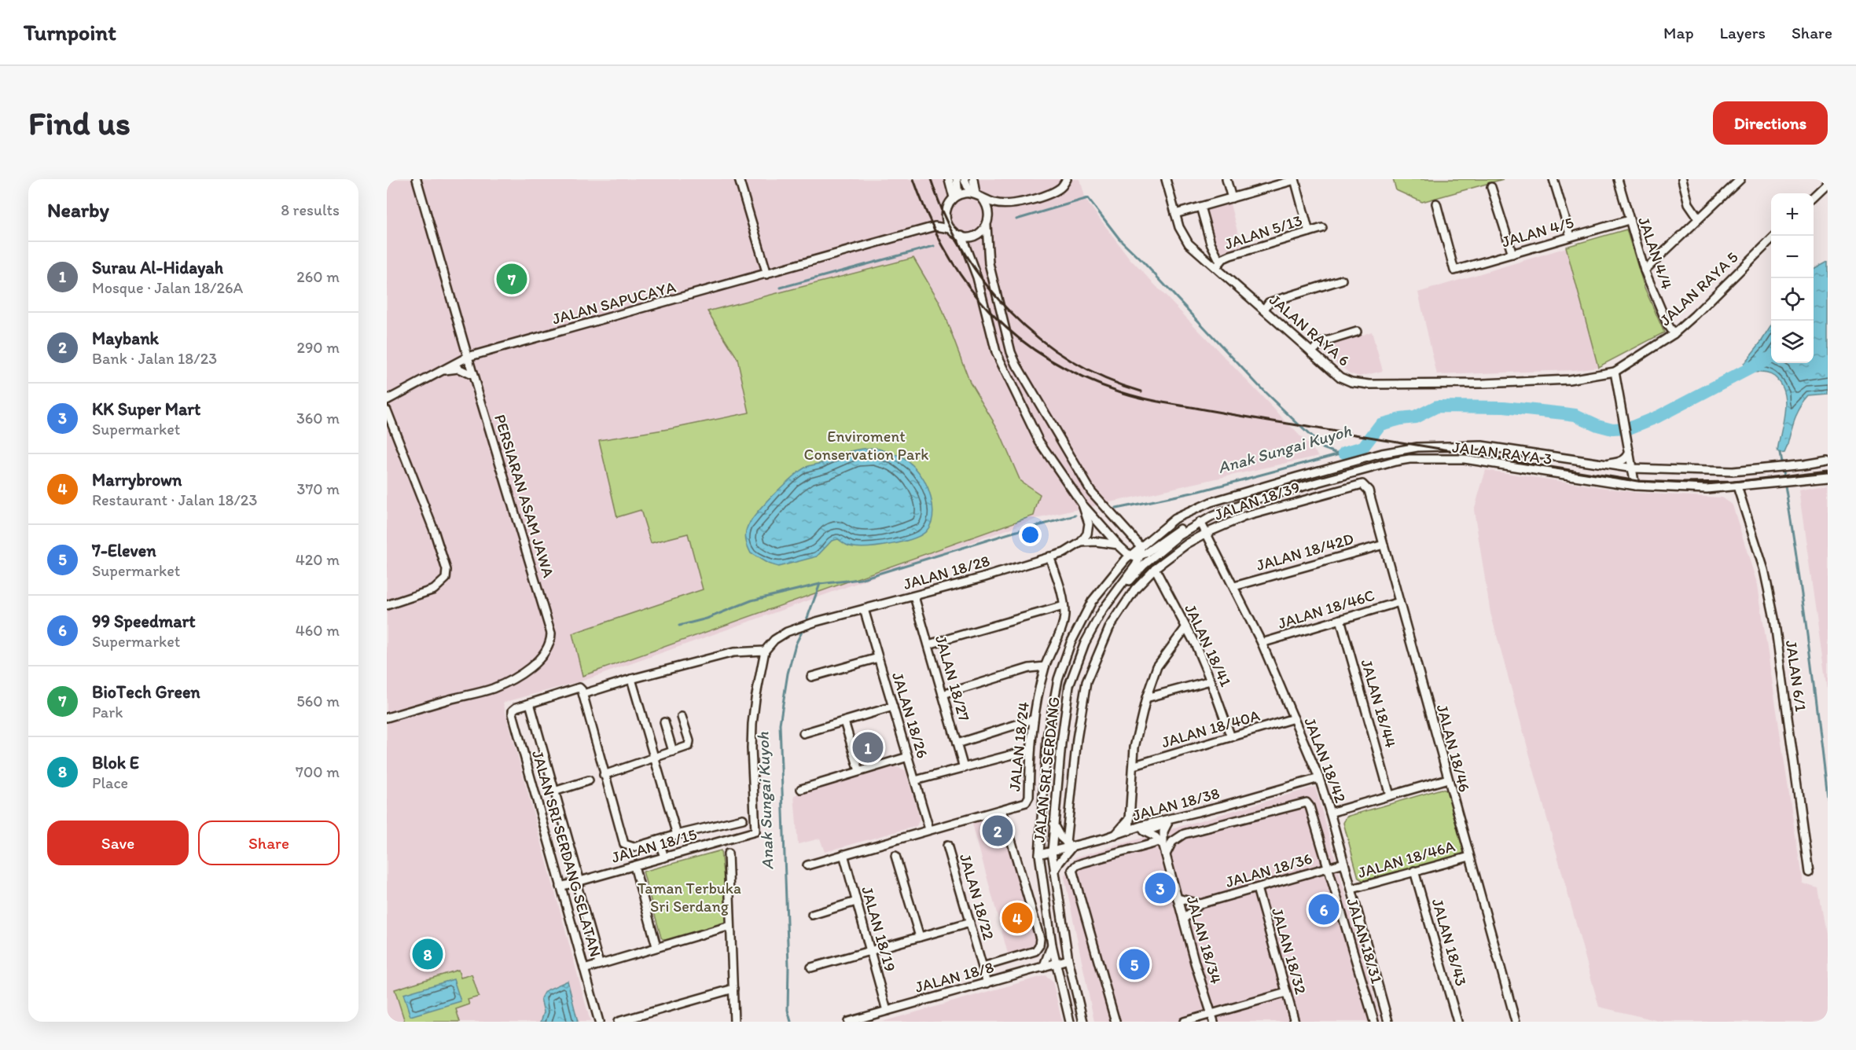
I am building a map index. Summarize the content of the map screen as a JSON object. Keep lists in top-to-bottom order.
{
  "streets": {
    "street": [
      "JALAN 5/13",
      "JALAN 4/5",
      "JALAN 4/4",
      "JALAN RAYA 5",
      "JALAN SAPUCAYA",
      "JALAN RAYA 6",
      "JALAN RAYA 3",
      "PERSIARAN ASAM JAWA",
      "JALAN 18/39",
      "JALAN 18/42D",
      "JALAN 18/28",
      "JALAN 18/46C",
      "JALAN 18/41",
      "JALAN 6/1",
      "JALAN 18/27",
      "JALAN 18/44",
      "JALAN 18/26",
      "JALAN 18/40A",
      "JALAN 18/24",
      "JALAN 18/46",
      "JALAN 18/42",
      "JALAN SRI SERDANG",
      "JALAN 18/38",
      "JALAN 18/15",
      "JALAN SRI SERDANG SELATAN",
      "JALAN 18/46A",
      "JALAN 18/36",
      "JALAN 18/22",
      "JALAN 18/19",
      "JALAN 18/34",
      "JALAN 18/31",
      "JALAN 18/43",
      "JALAN 18/32",
      "JALAN 18/8"
    ]
  },
  "crossings": [
    ["JALAN 5/13", "JALAN RAYA 6"],
    ["JALAN 4/5", "JALAN 4/4"],
    ["JALAN 4/4", "JALAN RAYA 5"],
    ["JALAN RAYA 5", "JALAN RAYA 6"],
    ["JALAN SAPUCAYA", "PERSIARAN ASAM JAWA"],
    ["JALAN RAYA 3", "JALAN 6/1"],
    ["JALAN RAYA 3", "JALAN 18/42"],
    ["JALAN RAYA 3", "JALAN SRI SERDANG"],
    ["JALAN 18/39", "JALAN 18/41"],
    ["JALAN 18/39", "JALAN 18/46"],
    ["JALAN 18/39", "JALAN 18/42"],
    ["JALAN 18/39", "JALAN 18/38"],
    ["JALAN 18/42D", "JALAN 18/46"],
    ["JALAN 18/42D", "JALAN 18/42"],
    ["JALAN 18/28", "JALAN 18/27"],
    ["JALAN 18/28", "JALAN 18/26"],
    ["JALAN 18/28", "JALAN 18/24"],
    ["JALAN 18/28", "JALAN 18/15"],
    ["JALAN 18/46C", "JALAN 18/44"],
    ["JALAN 18/46C", "JALAN 18/46"],
    ["JALAN 18/46C", "JALAN 18/42"],
    ["JALAN 18/41", "JALAN 18/40A"],
    ["JALAN 18/26", "JALAN 18/24"],
    ["JALAN 18/40A", "JALAN 18/42"],
    ["JALAN 18/24", "JALAN 18/19"],
    ["JALAN 18/46", "JALAN 18/46A"],
    ["JALAN 18/42", "JALAN 18/38"],
    ["JALAN 18/42", "JALAN 18/46A"],
    ["JALAN 18/42", "JALAN 18/36"],
    ["JALAN SRI SERDANG", "JALAN 18/38"],
    ["JALAN SRI SERDANG", "JALAN 18/8"],
    ["JALAN 18/15", "JALAN SRI SERDANG SELATAN"],
    ["JALAN 18/46A", "JALAN 18/43"],
    ["JALAN 18/36", "JALAN 18/34"],
    ["JALAN 18/36", "JALAN 18/31"],
    ["JALAN 18/36", "JALAN 18/32"],
    ["JALAN 18/22", "JALAN 18/8"],
    ["JALAN 18/19", "JALAN 18/8"],
    ["JALAN 18/34", "JALAN 18/31"]
  ],
  "water": ["Anak Sungai Kuyoh"],
  "parks": ["Enviroment Conservation Park", "Taman Terbuka Sri Serdang"],
  "page": {
    "header": "Turnpoint",
    "nav": ["Map", "Layers", "Share"],
    "buttons": [
      "Directions",
      ["Save", "Share"]
    ],
    "title": "Find us",
    "heading": ["Nearby", "8 results"],
    "map_buttons": ["+", "−"],
    "list": [
      {
        "mark": "1",
        "name": "Surau Al-Hidayah",
        "note": "Mosque · Jalan 18/26A",
        "value": "260 m"
      },
      {
        "mark": "2",
        "name": "Maybank",
        "note": "Bank · Jalan 18/23",
        "value": "290 m"
      },
      {
        "mark": "3",
        "name": "KK Super Mart",
        "note": "Supermarket",
        "value": "360 m"
      },
      {
        "mark": "4",
        "name": "Marrybrown",
        "note": "Restaurant · Jalan 18/23",
        "value": "370 m"
      },
      {
        "mark": "5",
        "name": "7-Eleven",
        "note": "Supermarket",
        "value": "420 m"
      },
      {
        "mark": "6",
        "name": "99 Speedmart",
        "note": "Supermarket",
        "value": "460 m"
      },
      {
        "mark": "7",
        "name": "BioTech Green",
        "note": "Park",
        "value": "560 m"
      },
      {
        "mark": "8",
        "name": "Blok E",
        "note": "Place",
        "value": "700 m"
      }
    ],
    "pins": [
      "7",
      "1",
      "2",
      "3",
      "6",
      "4",
      "8",
      "5"
    ]
  }
}
